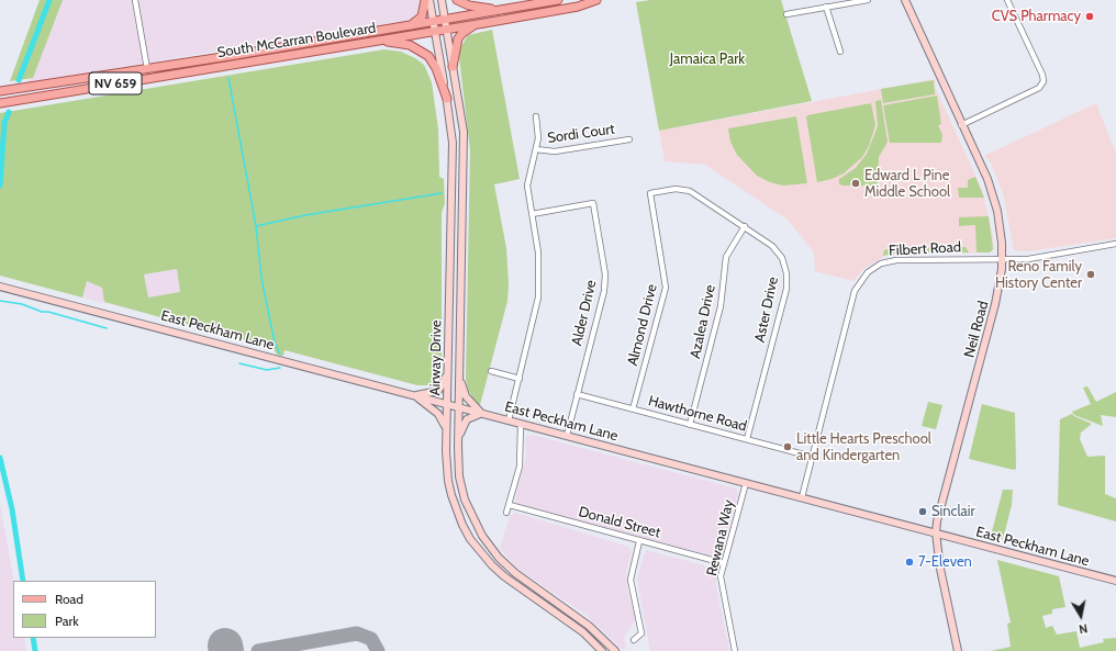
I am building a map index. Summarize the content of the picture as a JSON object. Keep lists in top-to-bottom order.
{
  "streets": {
    "main road": ["South McCarran Boulevard", "NV 659"],
    "street": [
      "Sordi Court",
      "Filbert Road",
      "Aster Drive",
      "Alder Drive",
      "Azalea Drive",
      "Almond Drive",
      "Neil Road",
      "East Peckham Lane",
      "Airway Drive",
      "Hawthorne Road",
      "Donald Street",
      "Rewana Way"
    ]
  },
  "crossings": [
    ["South McCarran Boulevard", "Airway Drive"],
    ["Filbert Road", "Neil Road"],
    ["Filbert Road", "East Peckham Lane"],
    ["Filbert Road", "Hawthorne Road"],
    ["Aster Drive", "Azalea Drive"],
    ["Aster Drive", "Almond Drive"],
    ["Aster Drive", "Hawthorne Road"],
    ["Alder Drive", "East Peckham Lane"],
    ["Alder Drive", "Hawthorne Road"],
    ["Azalea Drive", "Hawthorne Road"],
    ["Almond Drive", "Hawthorne Road"],
    ["Neil Road", "East Peckham Lane"],
    ["East Peckham Lane", "Airway Drive"],
    ["East Peckham Lane", "Rewana Way"],
    ["Donald Street", "Rewana Way"]
  ],
  "parks": ["Jamaica Park"],
  "places": [
    "CVS Pharmacy",
    "Edward L Pine Middle School",
    "Reno Family History Center",
    "Little Hearts Preschool and Kindergarten",
    "Sinclair",
    "7-Eleven"
  ],
  "legend": ["Road", "Park"],
  "north": "bottom"
}
